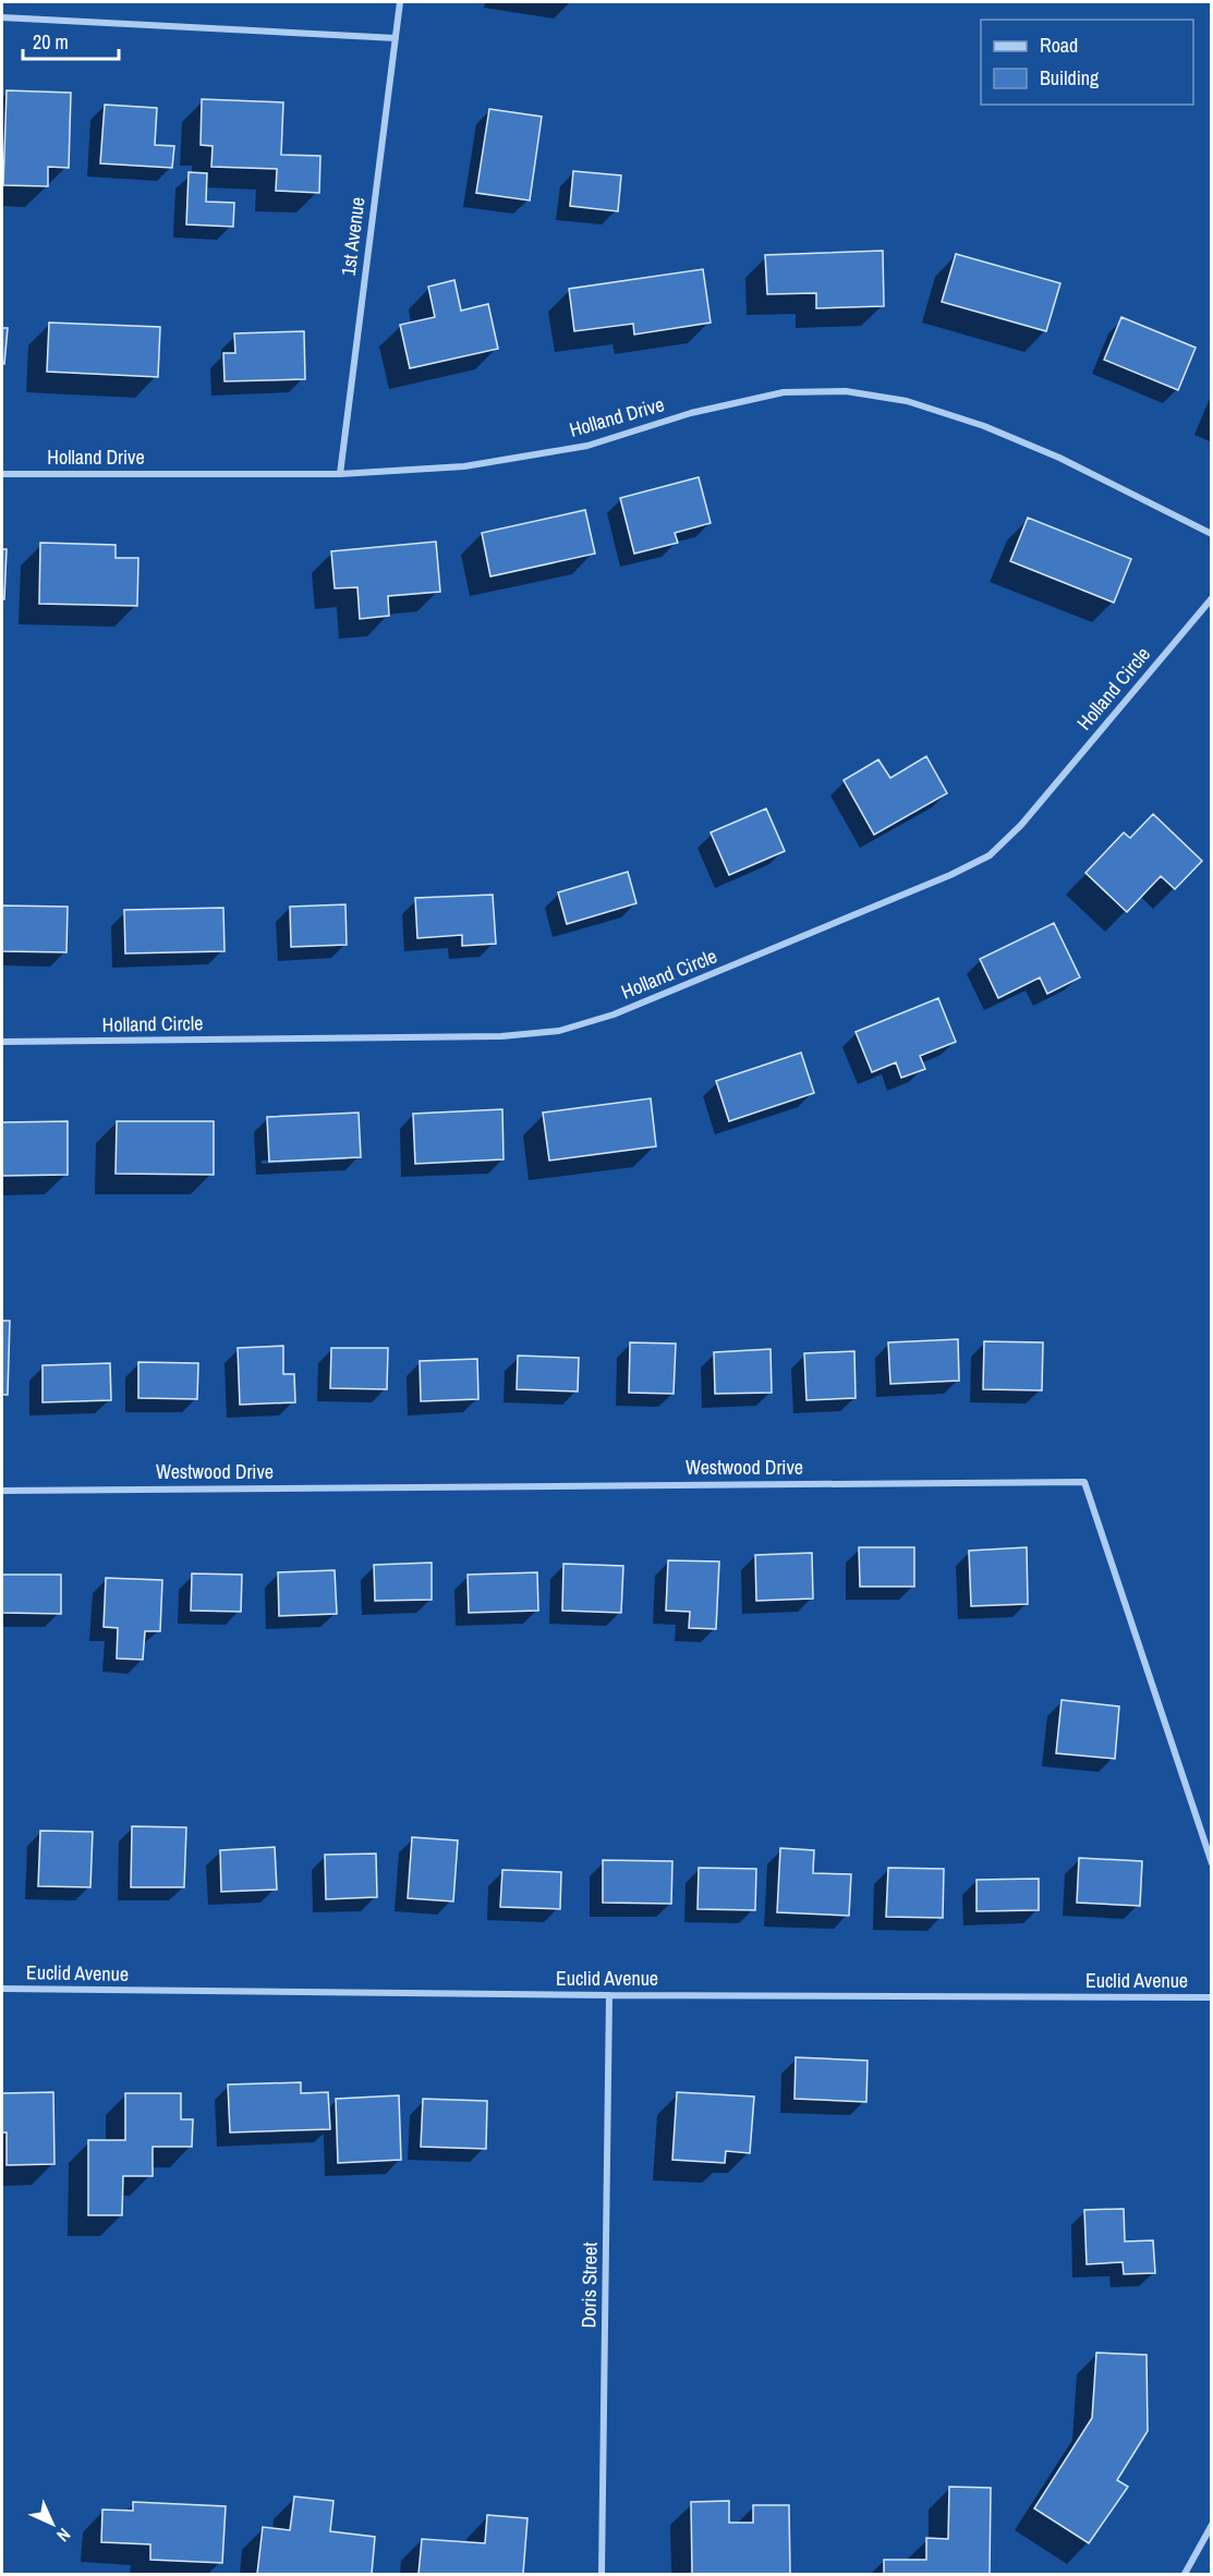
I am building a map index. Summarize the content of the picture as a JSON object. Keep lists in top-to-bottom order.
{
  "streets": {
    "street": [
      "1st Avenue",
      "Holland Drive",
      "Holland Circle",
      "Westwood Drive",
      "Euclid Avenue",
      "Doris Street"
    ]
  },
  "crossings": [
    ["1st Avenue", "Holland Drive"],
    ["Euclid Avenue", "Doris Street"]
  ],
  "legend": ["Road", "Building"],
  "scale_bar": "20 m",
  "north": "bottom right"
}
